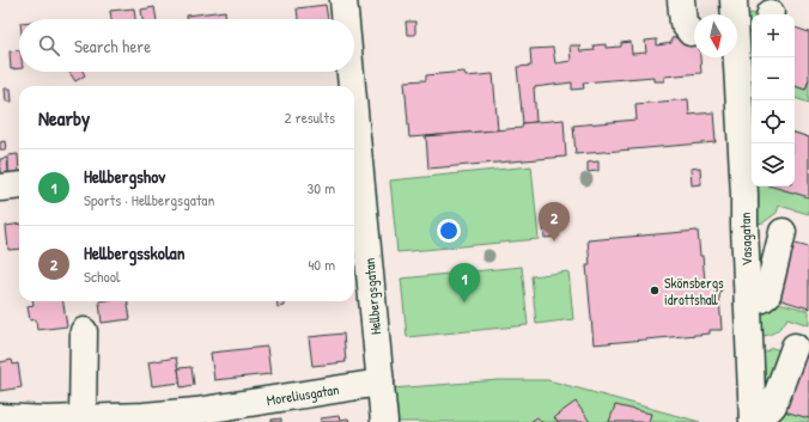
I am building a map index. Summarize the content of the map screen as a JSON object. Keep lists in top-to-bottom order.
{
  "streets": {
    "street": ["Vasagatan", "Hellbergsgatan", "Moreliusgatan"]
  },
  "crossings": [
    ["Hellbergsgatan", "Moreliusgatan"]
  ],
  "places": ["Skönsbergs idrottshall"],
  "north": "bottom",
  "page": {
    "map_buttons": ["+", "−"],
    "search": "Search here",
    "heading": ["Nearby", "2 results"],
    "list": [
      {
        "mark": "1",
        "name": "Hellbergshov",
        "note": "Sports · Hellbergsgatan",
        "value": "30 m"
      },
      {
        "mark": "2",
        "name": "Hellbergsskolan",
        "note": "School",
        "value": "40 m"
      }
    ],
    "pins": ["2", "1"]
  }
}
